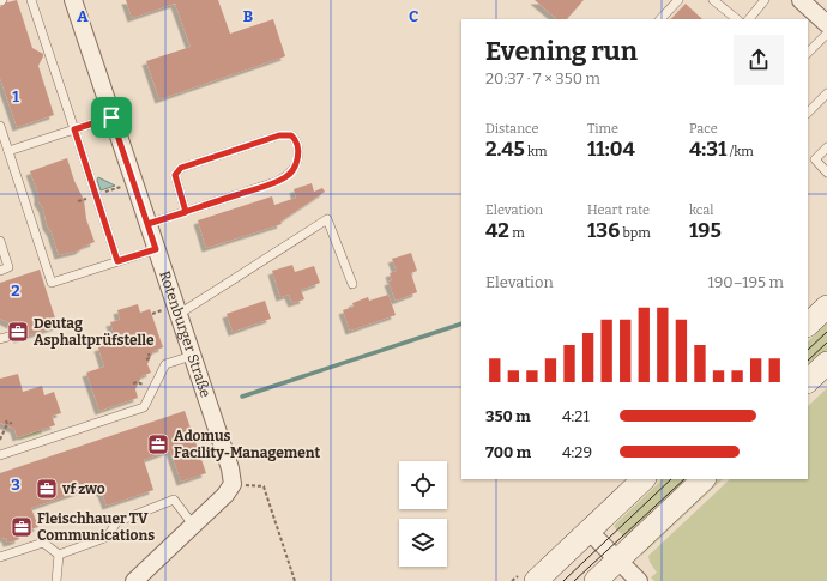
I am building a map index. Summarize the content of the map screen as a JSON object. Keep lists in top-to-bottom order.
{
  "streets": {
    "street": ["Rotenburger Straße"]
  },
  "places": {
    "office": [
      "Deutag Asphaltprüfstelle",
      "Adomus Facility-Management",
      "vf zwo",
      "Fleischhauer TV Communications"
    ]
  },
  "page": {
    "heading": ["Evening run", "20:37 · 7 × 350 m"],
    "stats": [
      ["Distance", "2.45 km"],
      ["Time", "11:04"],
      ["Pace", "4:31 /km"],
      ["Elevation", "42 m"],
      ["Heart rate", "136 bpm"],
      ["kcal", "195"]
    ],
    "chart": ["Elevation", "190–195 m"],
    "list": [
      {
        "name": "350 m",
        "note": "4:21"
      },
      {
        "name": "700 m",
        "note": "4:29"
      }
    ]
  },
  "grid": {
    "columns": ["A", "B", "C"],
    "rows": ["1", "2", "3"]
  }
}
